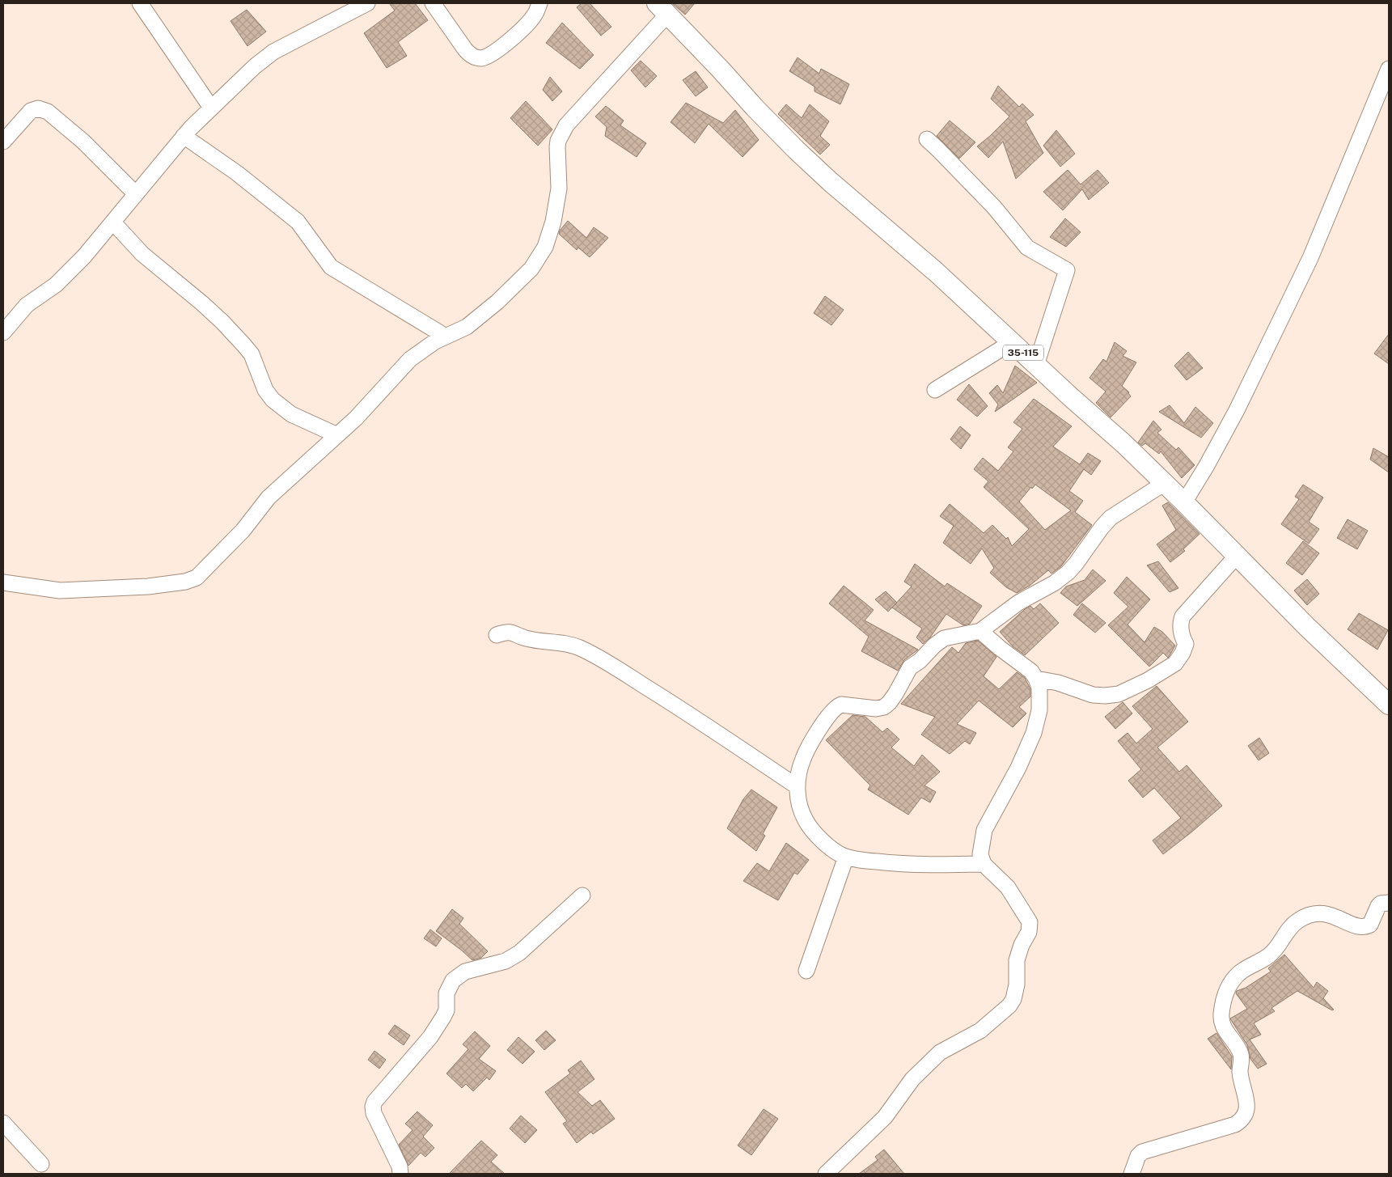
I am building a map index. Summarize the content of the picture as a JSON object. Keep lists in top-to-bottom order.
{
  "streets": {
    "main road": ["35-115"]
  }
}
